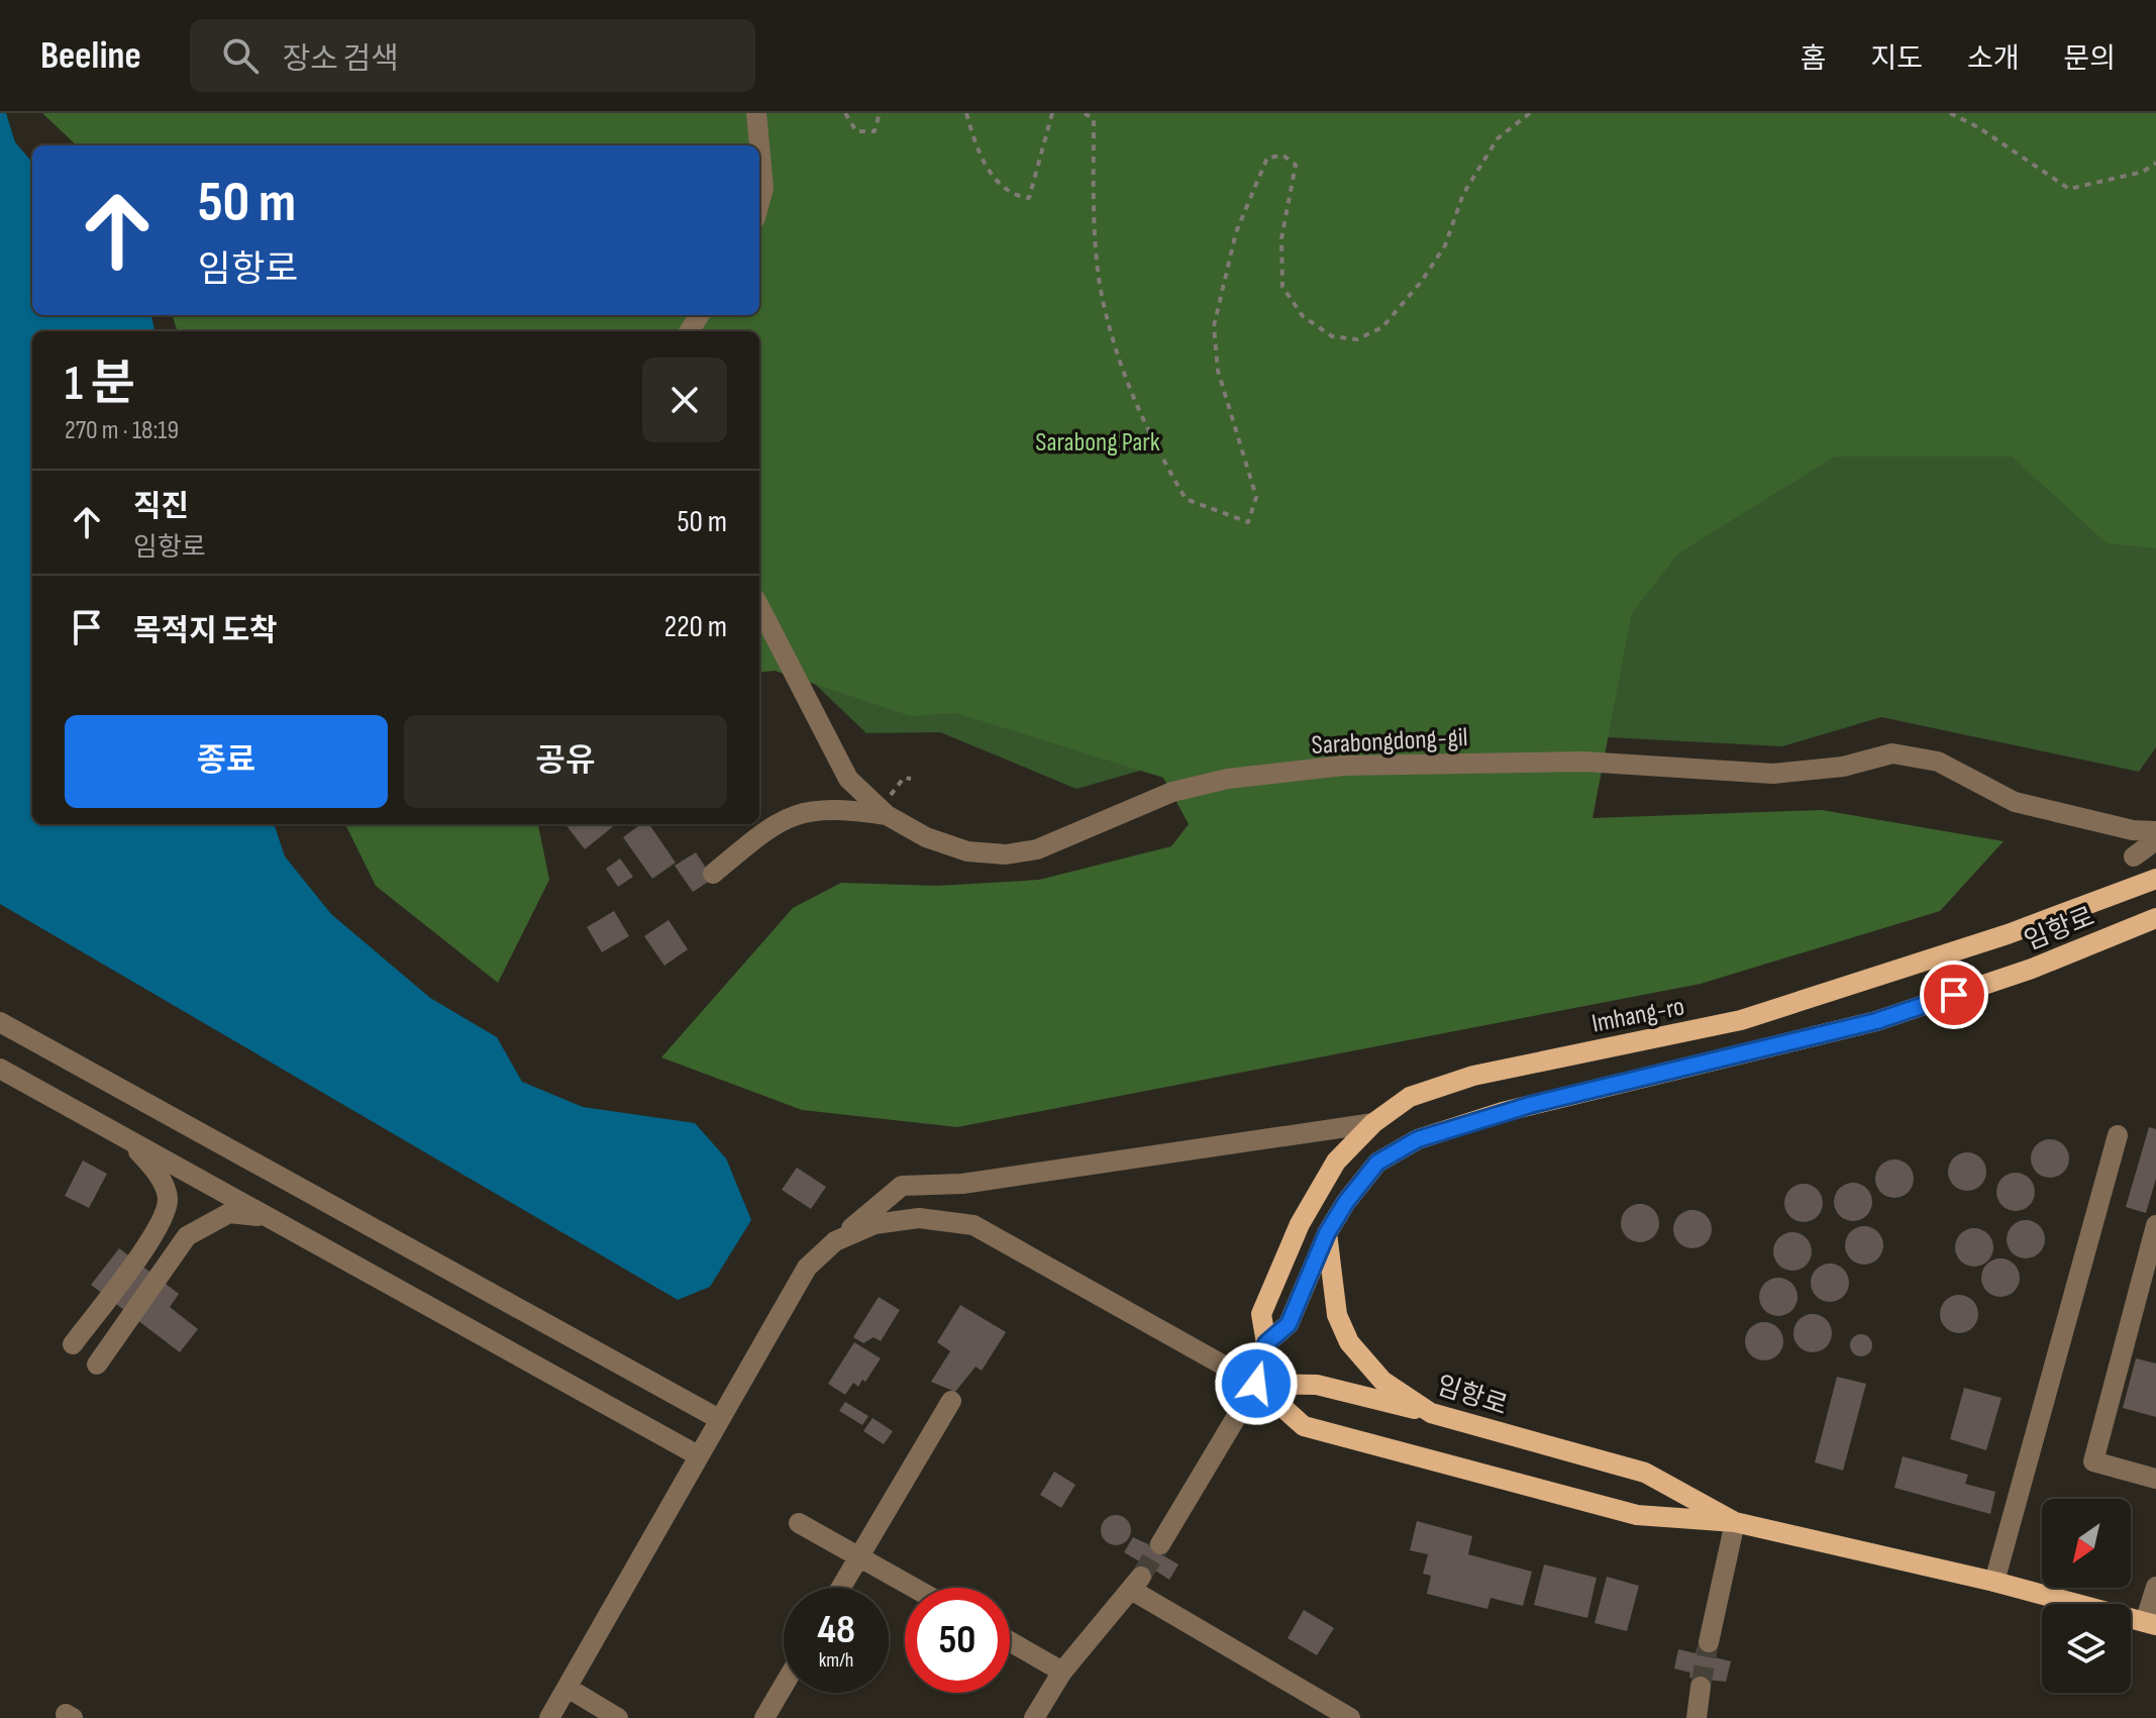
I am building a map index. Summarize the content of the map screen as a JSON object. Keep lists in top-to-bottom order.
{
  "streets": {
    "main road": ["임항로", "Imhang-ro"],
    "street": ["Sarabongdong-gil"]
  },
  "crossings": [
    ["임항로", "Imhang-ro"]
  ],
  "parks": ["Sarabong Park"],
  "north": "bottom left",
  "page": {
    "header": "Beeline",
    "search": "장소 검색",
    "nav": [
      "홈",
      "지도",
      "소개",
      "문의"
    ],
    "turn": ["50 m", "임항로"],
    "heading": ["1 분", "270 m · 18:19"],
    "list": [
      {
        "name": "직진",
        "note": "임항로",
        "value": "50 m"
      },
      {
        "name": "목적지 도착",
        "value": "220 m"
      }
    ],
    "buttons": ["종료", "공유"],
    "speed": "48 km/h",
    "limit": "50"
  }
}
